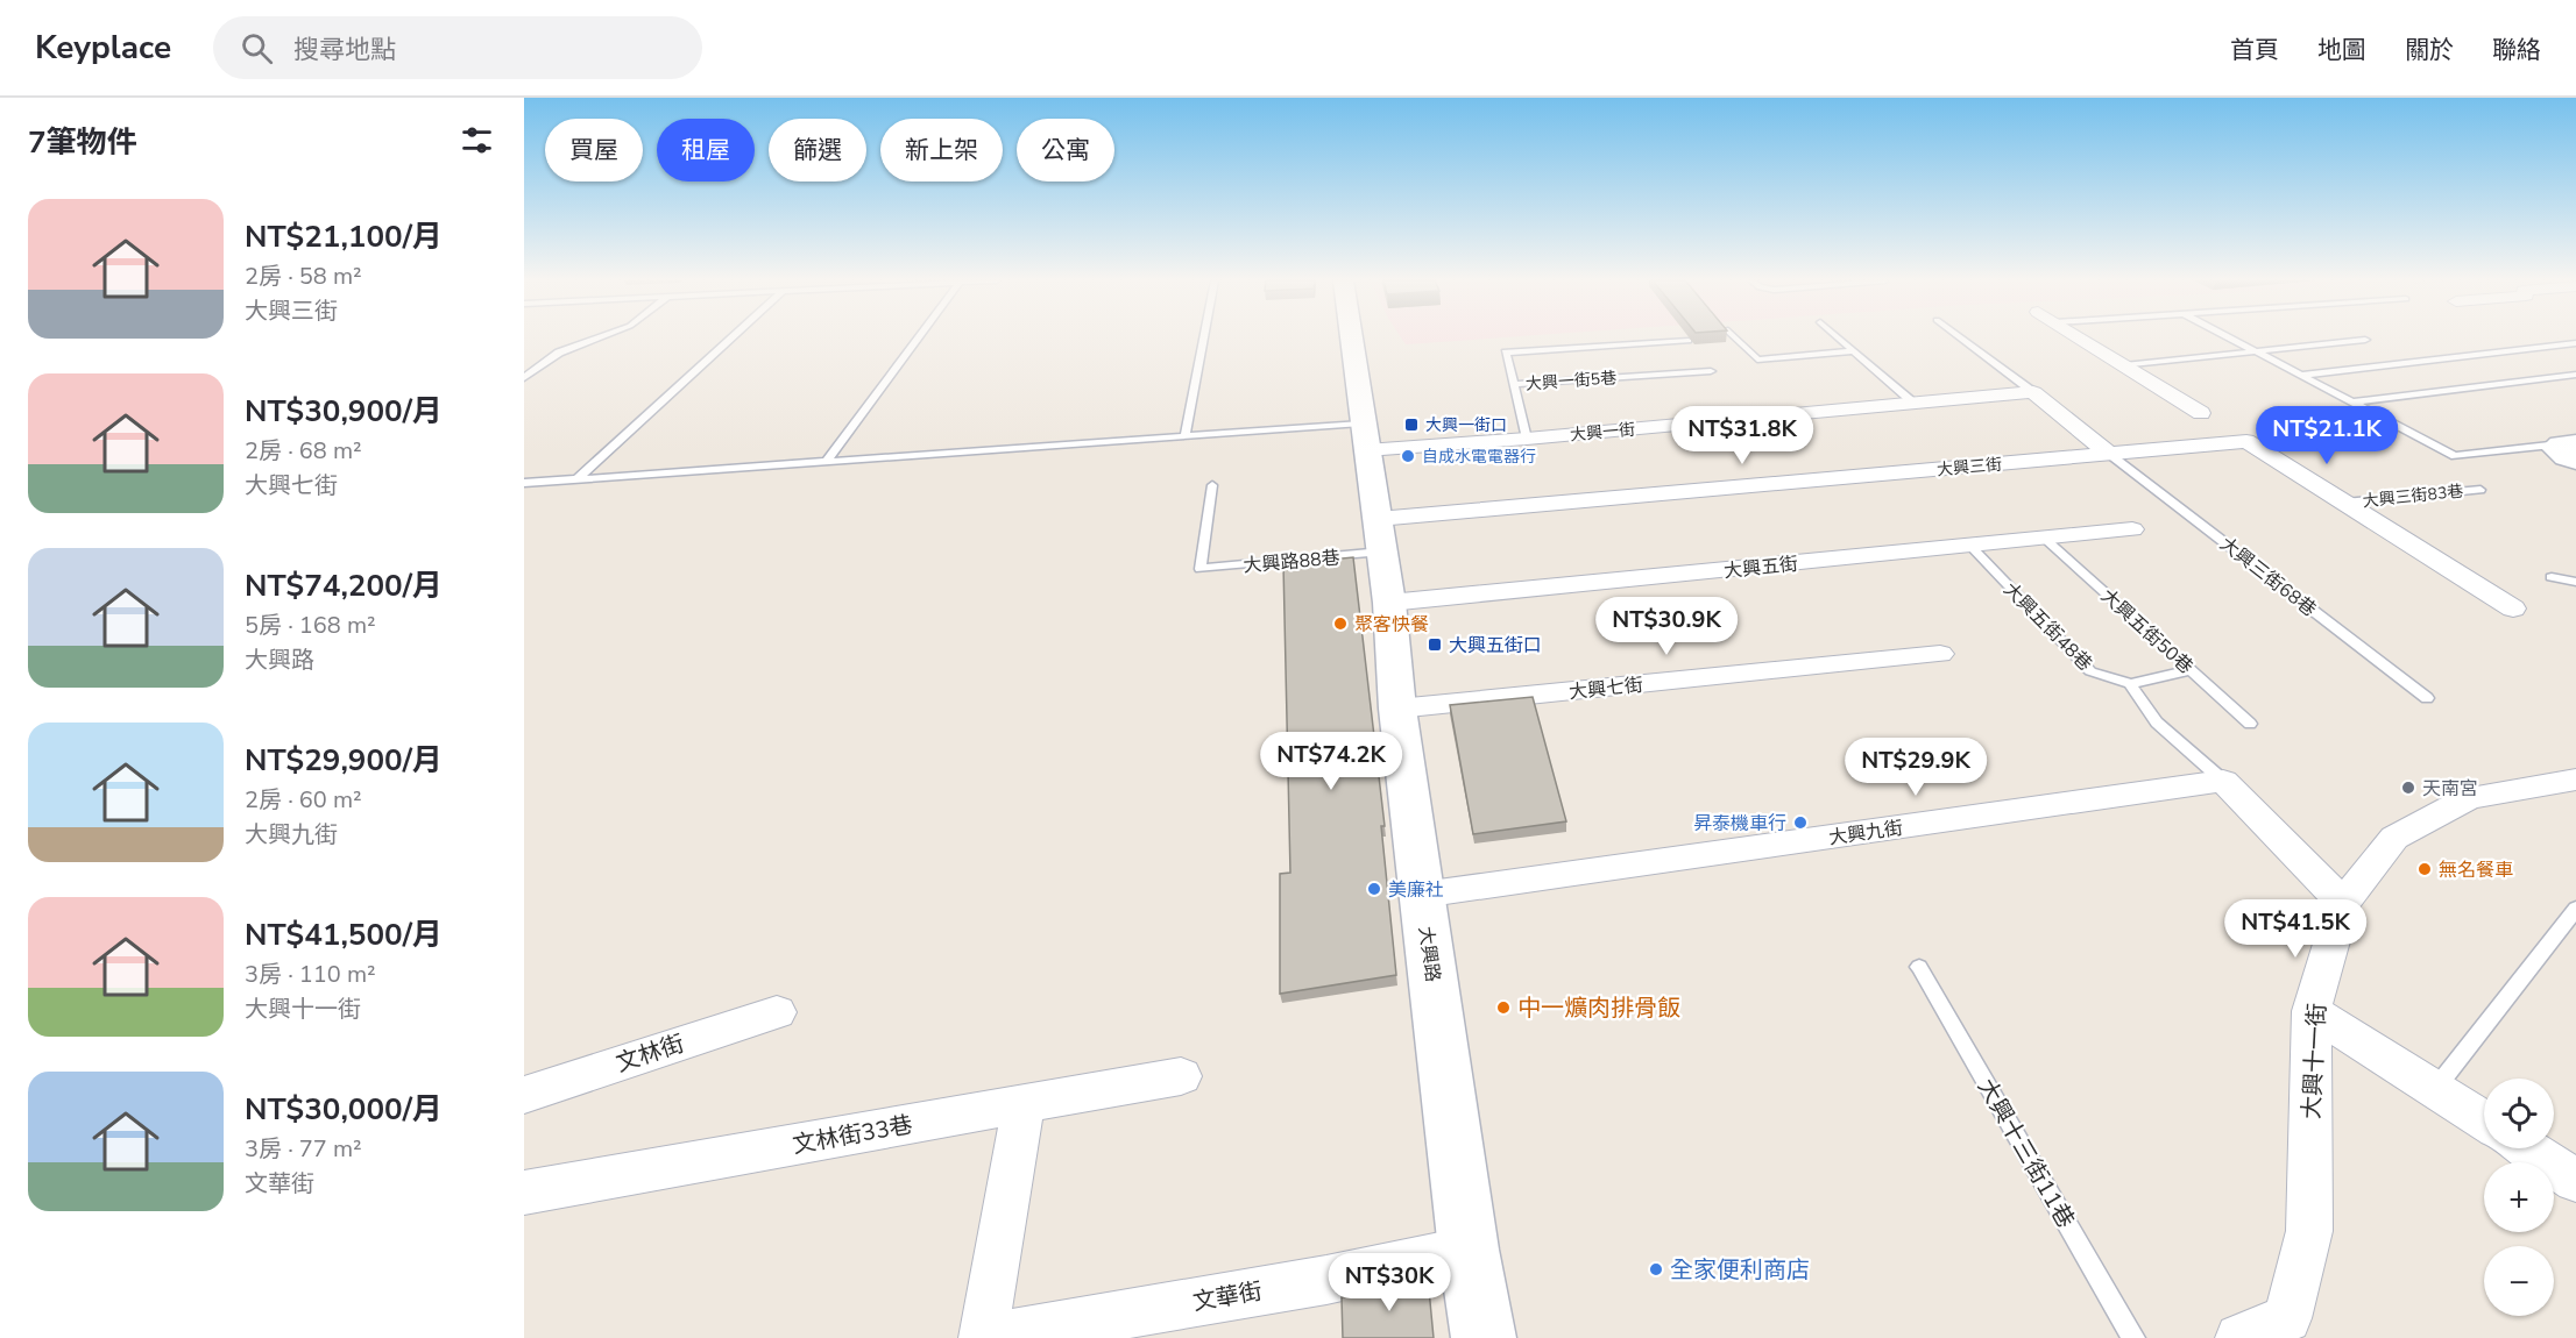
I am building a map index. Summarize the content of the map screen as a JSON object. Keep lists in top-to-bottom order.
{
  "streets": {
    "main road": ["大興路"],
    "street": [
      "大興一街",
      "大興三街",
      "大興五街",
      "大興七街",
      "大興九街",
      "文林街",
      "大興十一街",
      "文林街33巷",
      "文華街"
    ],
    "lane": [
      "大興一街5巷",
      "大興三街83巷",
      "大興路88巷",
      "大興三街68巷",
      "大興五街48巷",
      "大興五街50巷",
      "大興十三街11巷"
    ]
  },
  "crossings": [
    ["大興一街5巷", "大興一街"],
    ["大興一街", "大興路"],
    ["大興三街", "大興三街83巷"],
    ["大興三街", "大興路88巷"],
    ["大興三街", "大興三街68巷"],
    ["大興三街", "大興路"],
    ["大興路88巷", "大興路"],
    ["大興五街", "大興五街48巷"],
    ["大興五街", "大興五街50巷"],
    ["大興五街", "大興路"],
    ["大興七街", "大興路"],
    ["大興九街", "大興路"],
    ["大興路", "文華街"]
  ],
  "places": {
    "transit": ["大興一街口", "大興五街口"],
    "other": [
      "自成水電電器行",
      "聚客快餐",
      "天南宮",
      "昇泰機車行",
      "無名餐車",
      "美廉社",
      "中一爌肉排骨飯",
      "全家便利商店"
    ]
  },
  "page": {
    "header": "Keyplace",
    "search": "搜尋地點",
    "nav": [
      "首頁",
      "地圖",
      "關於",
      "聯絡"
    ],
    "heading": "7筆物件",
    "chip": [
      "買屋",
      "租屋",
      "篩選",
      "新上架",
      "公寓"
    ],
    "list": [
      {
        "name": "NT$21,100/月",
        "note": "2房 · 58 m² · 大興三街"
      },
      {
        "name": "NT$30,900/月",
        "note": "2房 · 68 m² · 大興七街"
      },
      {
        "name": "NT$74,200/月",
        "note": "5房 · 168 m² · 大興路"
      },
      {
        "name": "NT$29,900/月",
        "note": "2房 · 60 m² · 大興九街"
      },
      {
        "name": "NT$41,500/月",
        "note": "3房 · 110 m² · 大興十一街"
      },
      {
        "name": "NT$30,000/月",
        "note": "3房 · 77 m² · 文華街"
      }
    ],
    "price": [
      "NT$31.8K",
      "NT$21.1K",
      "NT$30.9K",
      "NT$74.2K",
      "NT$29.9K",
      "NT$41.5K",
      "NT$30K"
    ],
    "map_buttons": ["+", "−"]
  }
}
